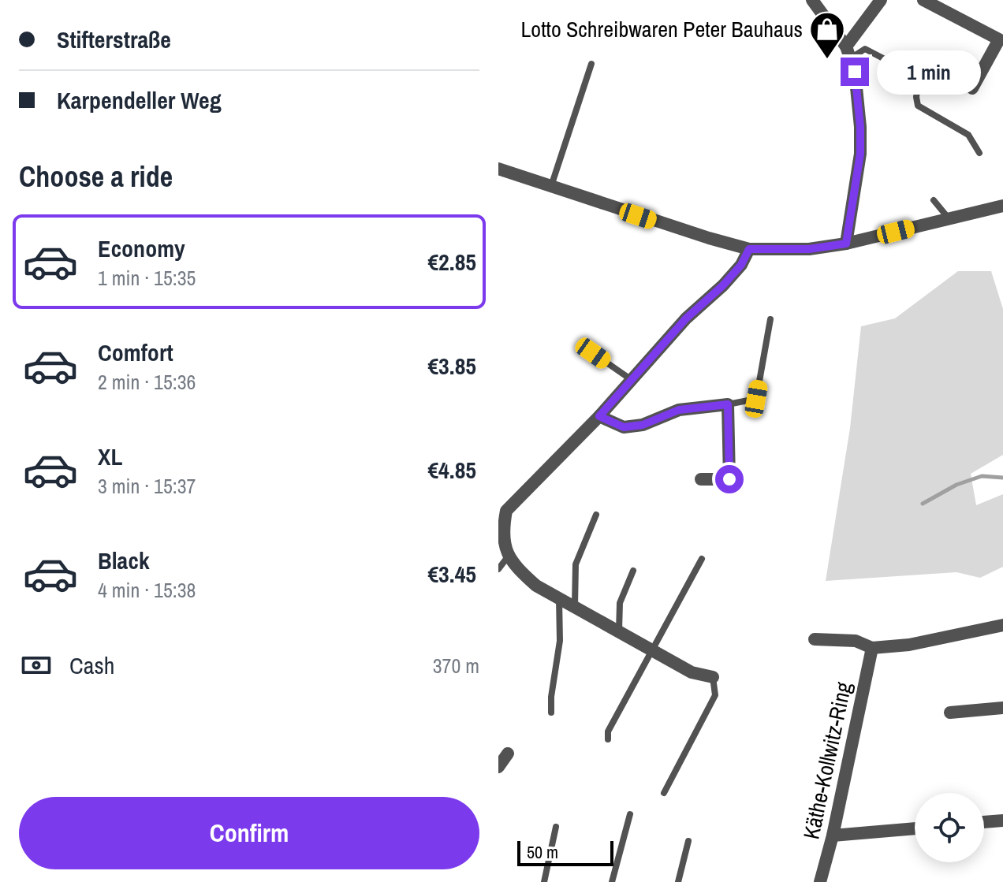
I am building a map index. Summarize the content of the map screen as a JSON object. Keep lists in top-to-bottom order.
{
  "streets": {
    "street": ["Käthe-Kollwitz-Ring"]
  },
  "places": {
    "shop": ["Lotto Schreibwaren Peter Bauhaus"]
  },
  "scale_bar": "50 m",
  "page": {
    "banner": ["Stifterstraße", "Karpendeller Weg"],
    "bubble": "1 min",
    "heading": "Choose a ride",
    "list": [
      {
        "name": "Economy",
        "note": "1 min · 15:35",
        "value": "€2.85"
      },
      {
        "name": "Comfort",
        "note": "2 min · 15:36",
        "value": "€3.85"
      },
      {
        "name": "XL",
        "note": "3 min · 15:37",
        "value": "€4.85"
      },
      {
        "name": "Black",
        "note": "4 min · 15:38",
        "value": "€3.45"
      }
    ],
    "pay": ["Cash", "370 m"],
    "buttons": "Confirm",
    "scale": "50 m"
  }
}
